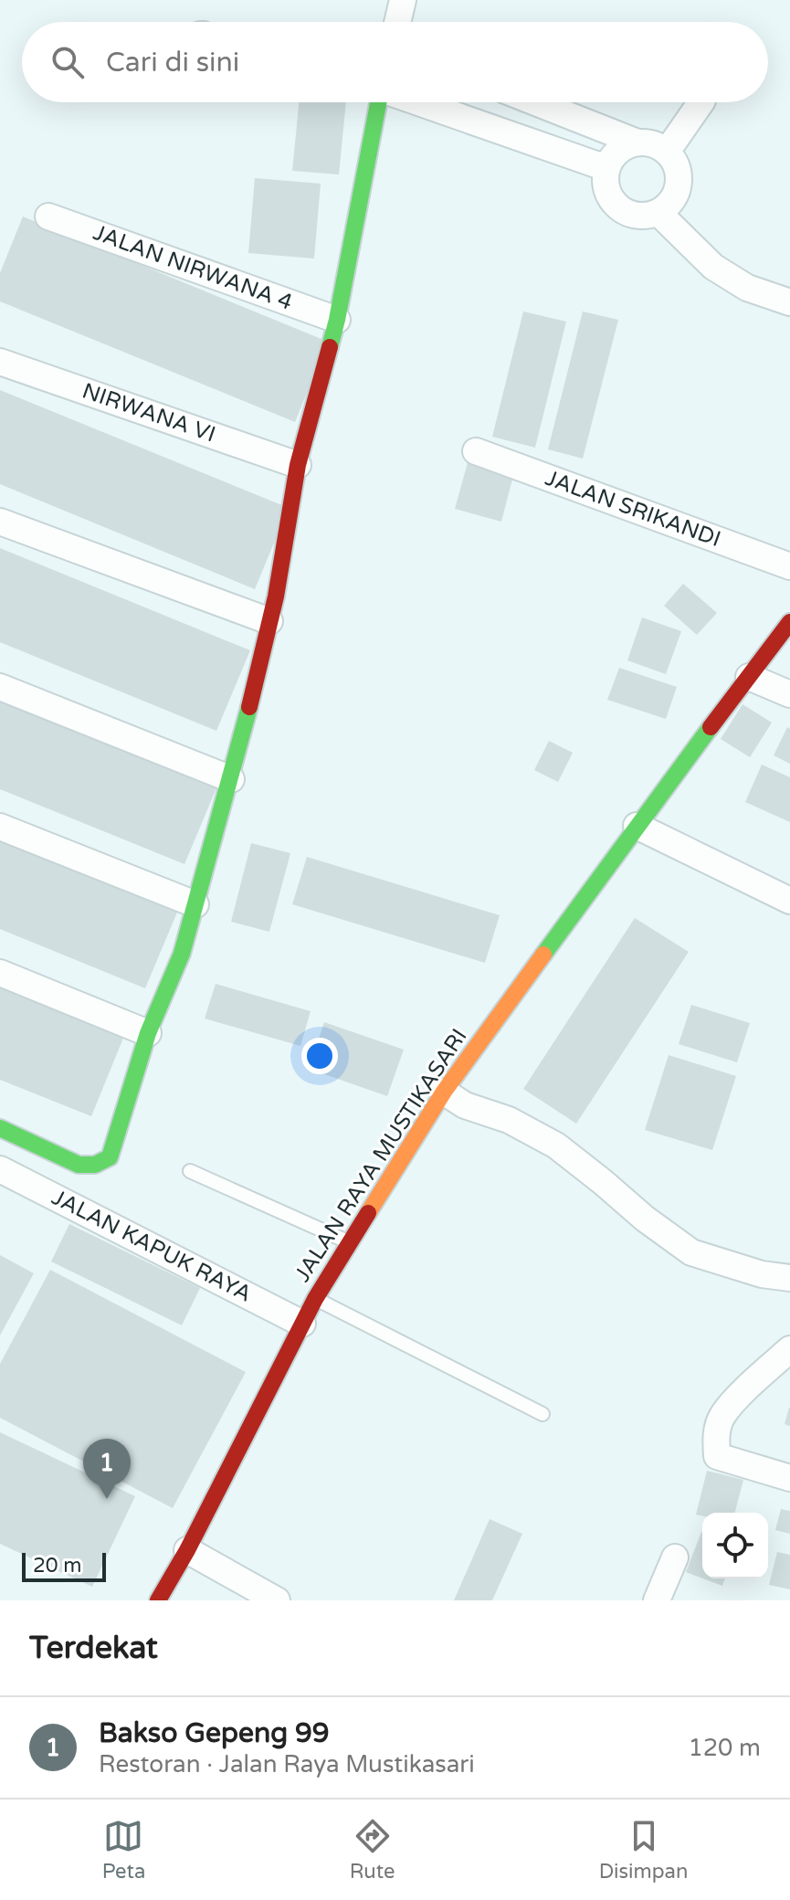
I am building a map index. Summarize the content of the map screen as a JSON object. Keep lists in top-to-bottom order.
{
  "streets": {
    "street": [
      "JALAN NIRWANA 4",
      "NIRWANA VI",
      "JALAN SRIKANDI",
      "JALAN RAYA MUSTIKASARI",
      "JALAN KAPUK RAYA"
    ]
  },
  "crossings": [
    ["JALAN RAYA MUSTIKASARI", "JALAN KAPUK RAYA"]
  ],
  "scale_bar": "20 m",
  "page": {
    "search": "Cari di sini",
    "pins": "1",
    "scale": "20 m",
    "heading": "Terdekat",
    "list": [
      {
        "mark": "1",
        "name": "Bakso Gepeng 99",
        "note": "Restoran · Jalan Raya Mustikasari",
        "value": "120 m"
      }
    ],
    "nav": ["Peta", "Rute", "Disimpan"]
  }
}
